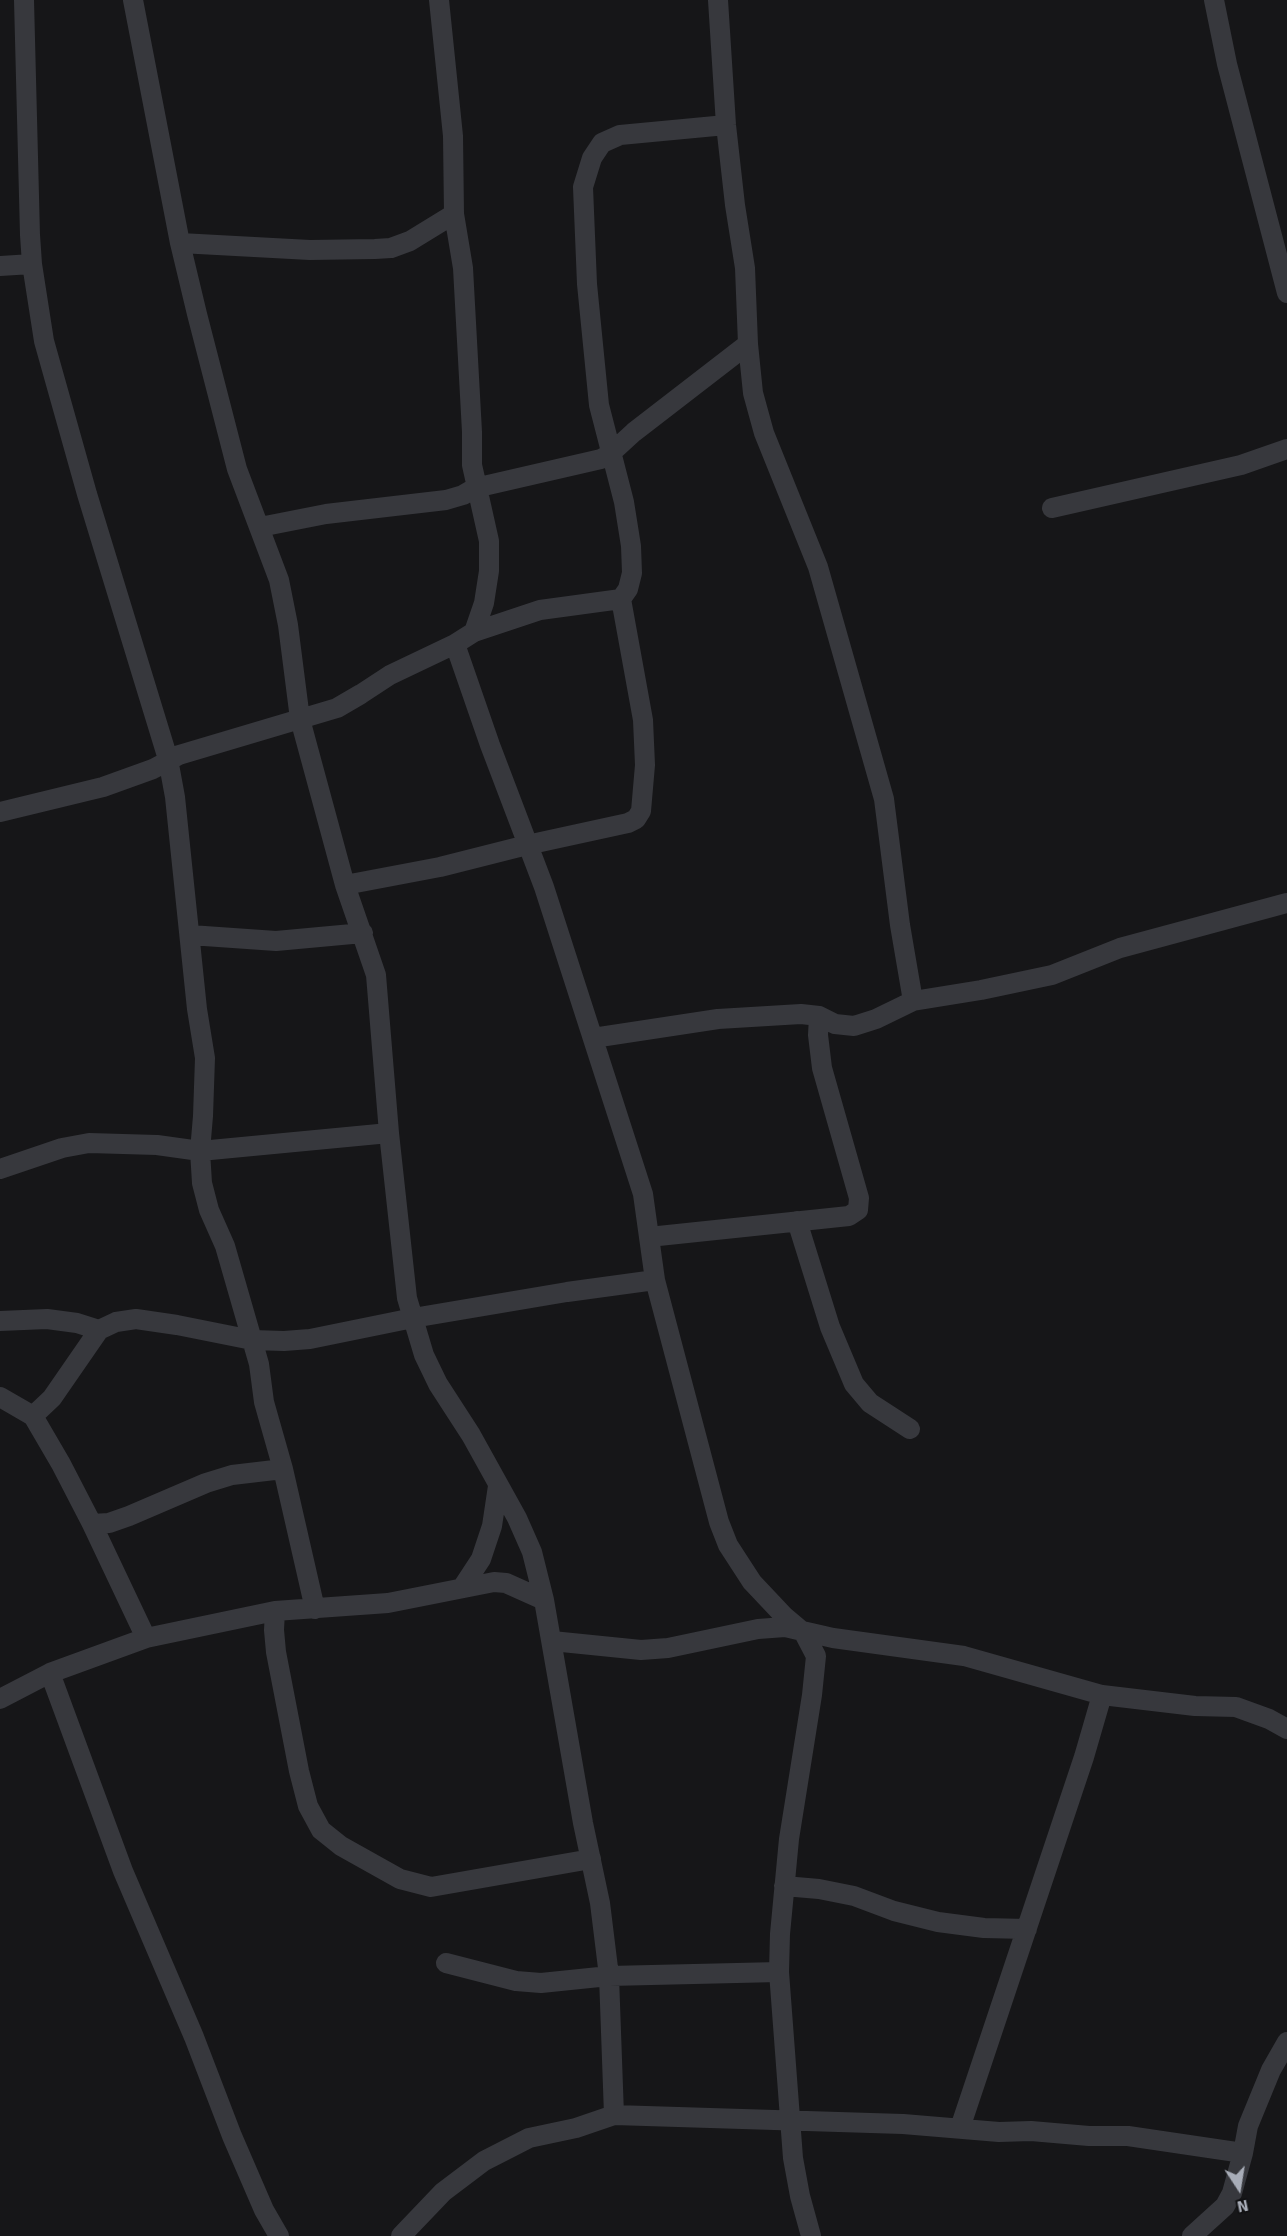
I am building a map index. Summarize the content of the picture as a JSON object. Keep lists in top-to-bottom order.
{
  "north": "bottom"
}
